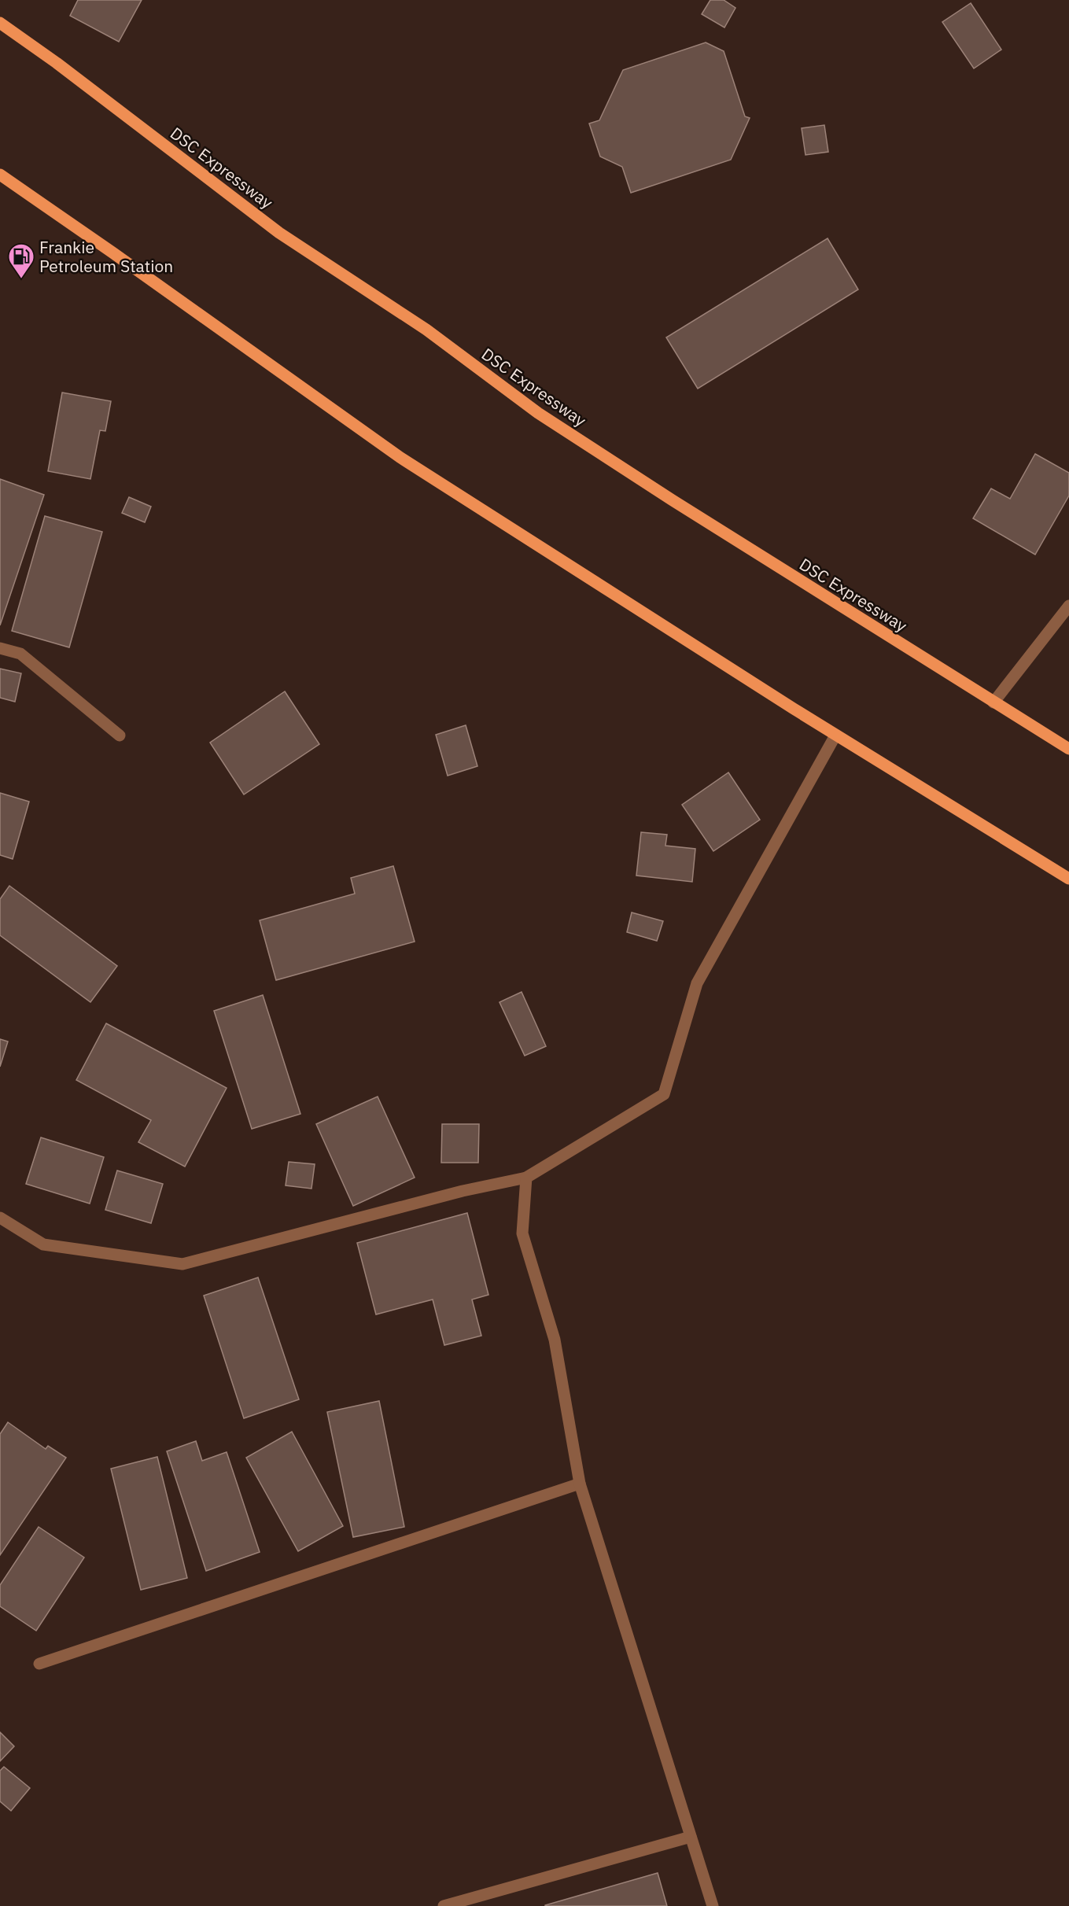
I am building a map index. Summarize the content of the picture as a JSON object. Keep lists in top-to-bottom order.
{
  "streets": {
    "main road": ["DSC Expressway"]
  },
  "places": {
    "fuel station": ["Frankie Petroleum Station"]
  }
}
